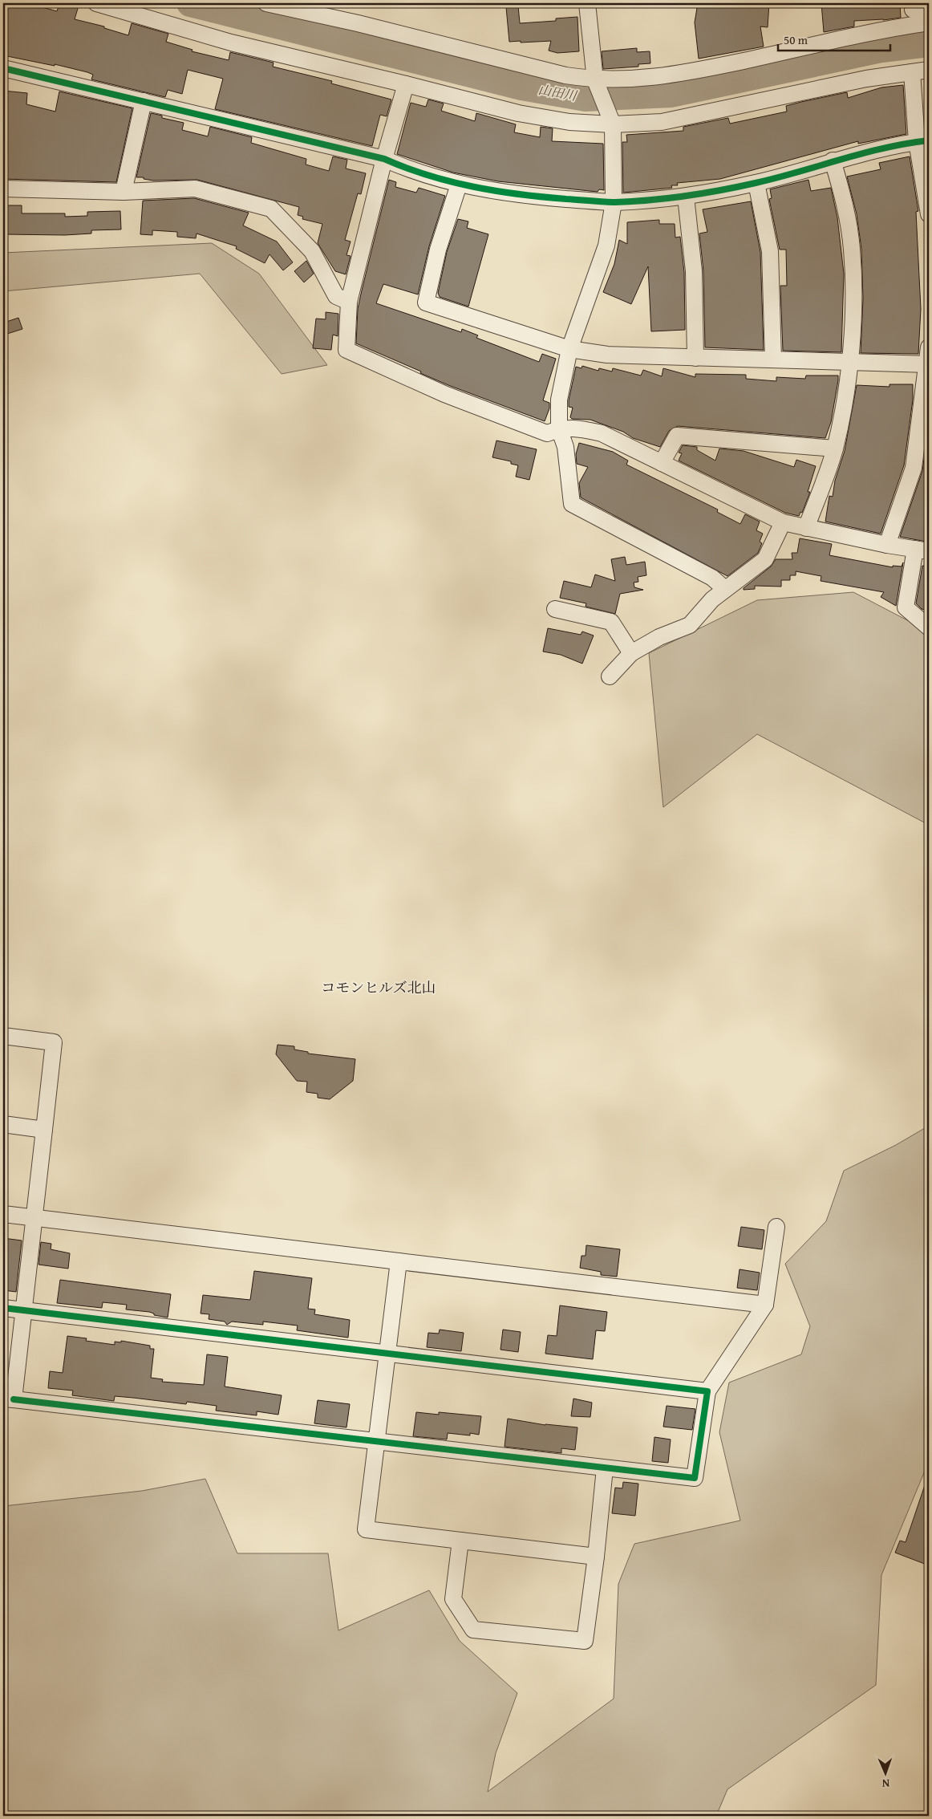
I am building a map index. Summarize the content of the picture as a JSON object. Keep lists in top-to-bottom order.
{
  "districts": ["コモンヒルズ北山"],
  "water": ["山田川"],
  "scale_bar": "50 m",
  "north": "bottom"
}
